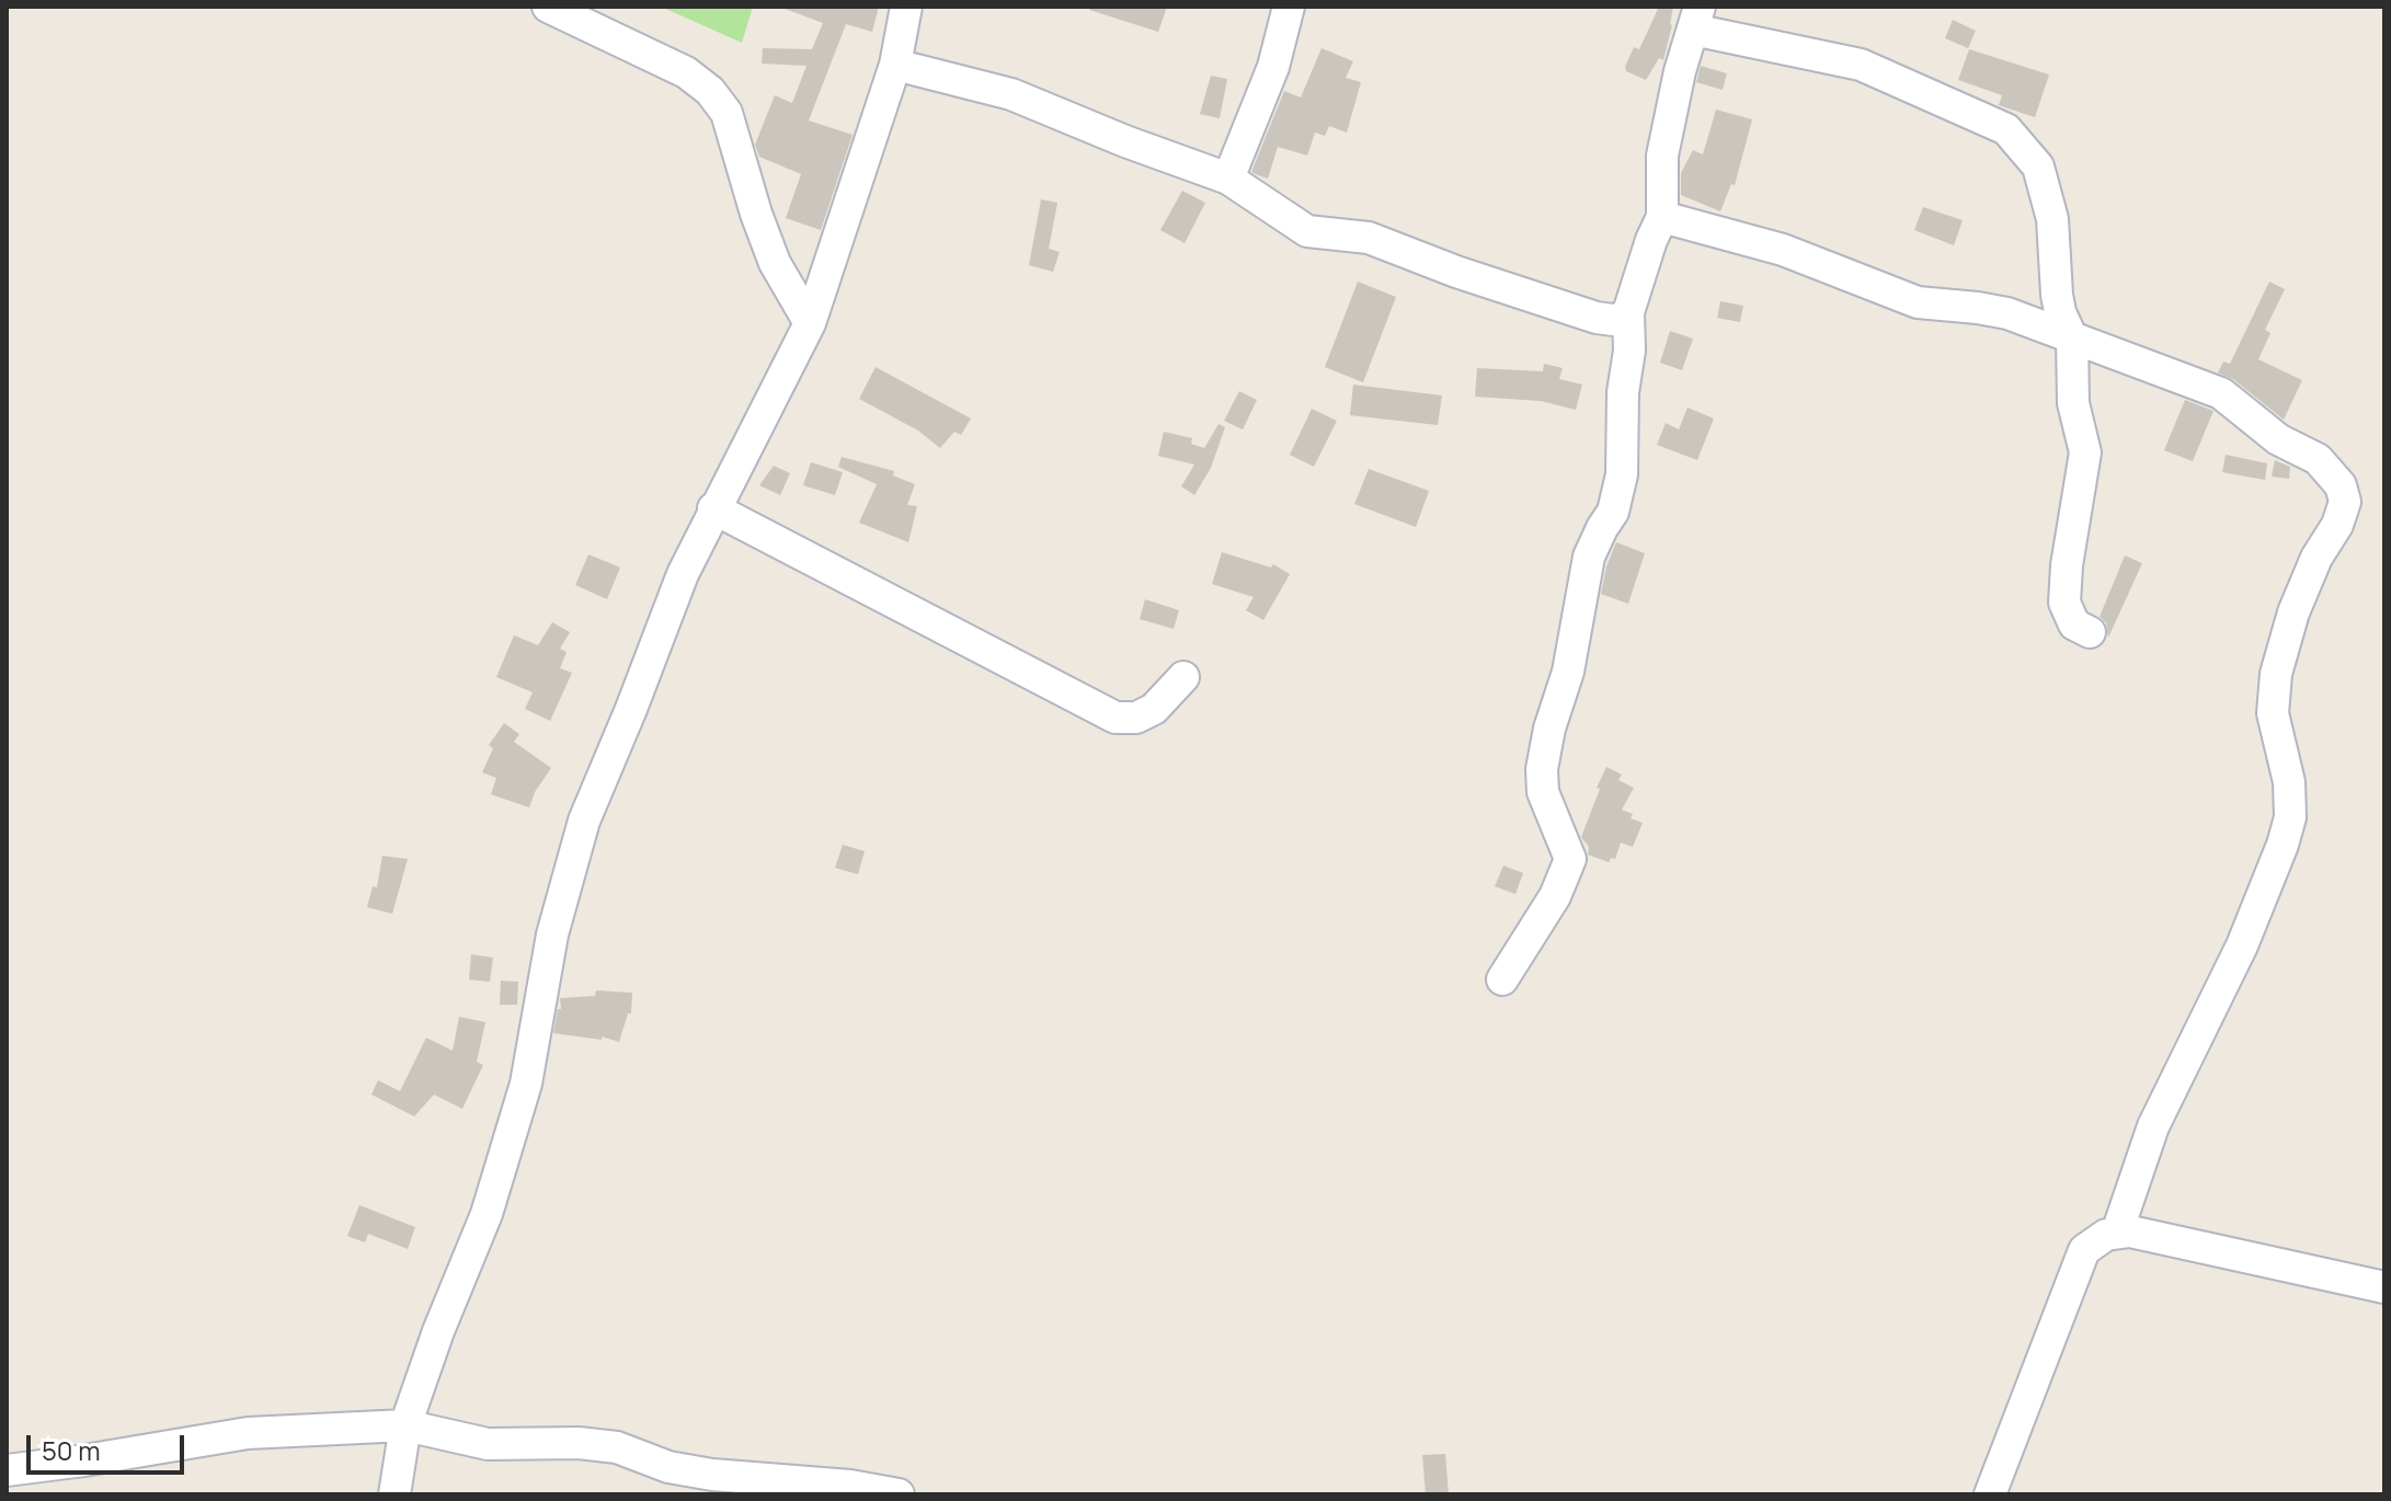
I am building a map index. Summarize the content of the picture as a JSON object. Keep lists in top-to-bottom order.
{
  "scale_bar": "50 m"
}
